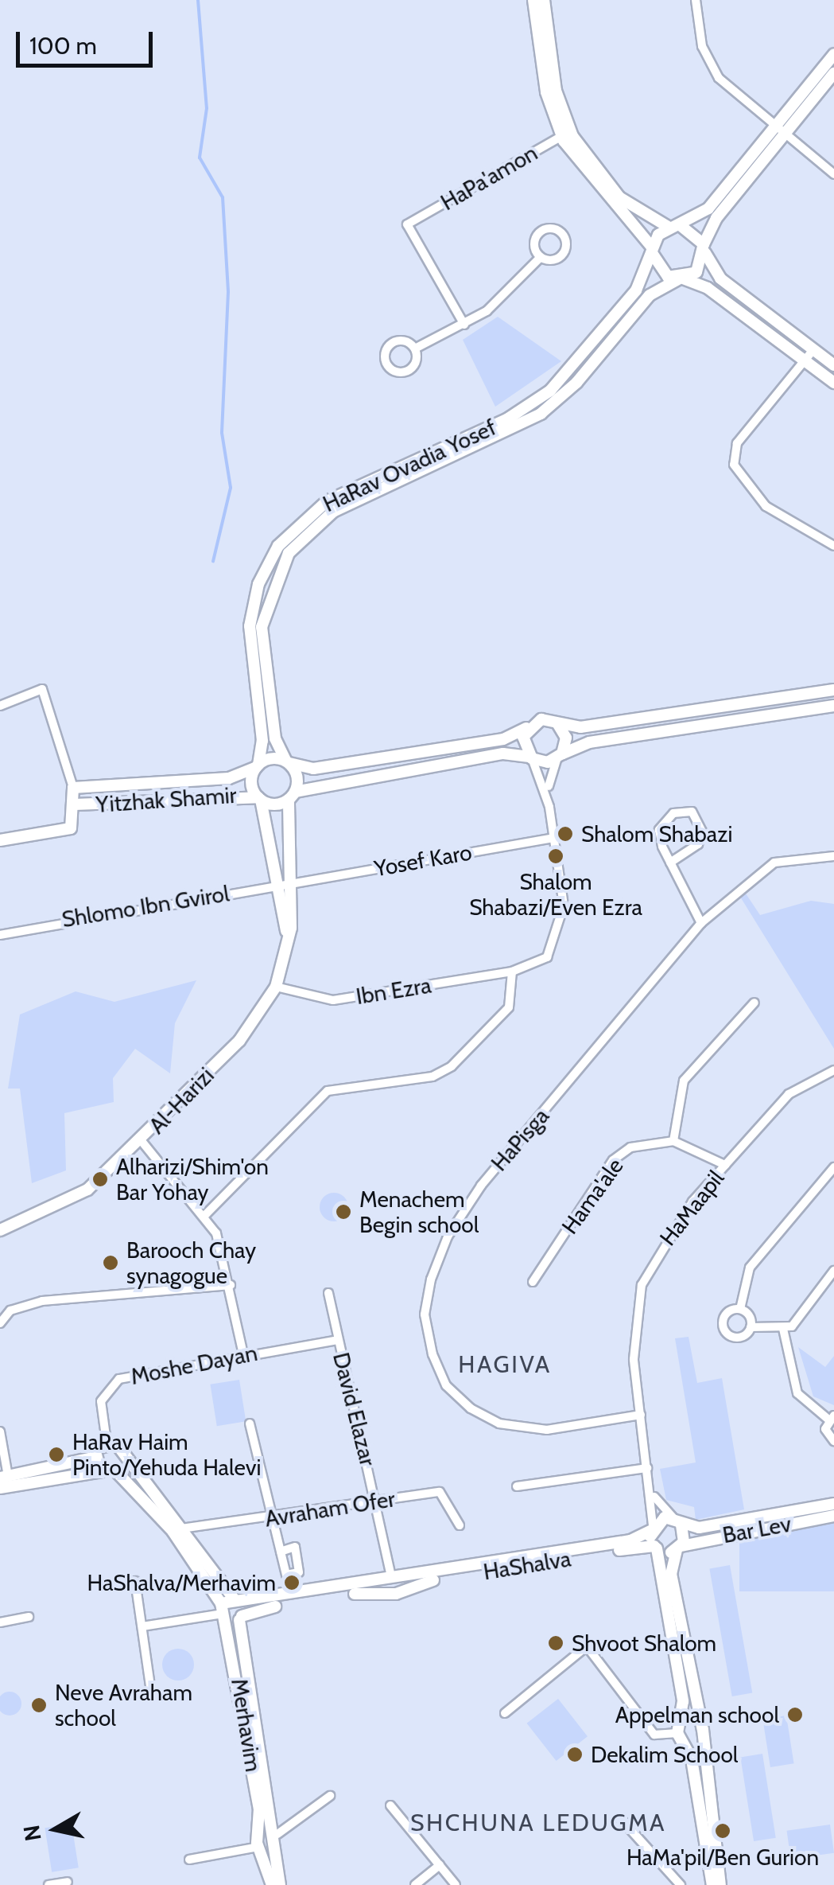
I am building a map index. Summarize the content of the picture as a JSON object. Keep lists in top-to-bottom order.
{
  "streets": {
    "street": [
      "HaPa'amon",
      "HaRav Ovadia Yosef",
      "Yitzhak Shamir",
      "Yosef Karo",
      "Shlomo Ibn Gvirol",
      "Ibn Ezra",
      "Al-Harizi",
      "HaPisga",
      "Hama'ale",
      "HaMaapil",
      "Moshe Dayan",
      "David Elazar",
      "Avraham Ofer",
      "Bar Lev",
      "HaShalva",
      "Merhavim"
    ]
  },
  "crossings": [
    ["HaRav Ovadia Yosef", "Yitzhak Shamir"],
    ["HaRav Ovadia Yosef", "Al-Harizi"],
    ["Yitzhak Shamir", "Al-Harizi"],
    ["Yosef Karo", "Shlomo Ibn Gvirol"],
    ["Yosef Karo", "Ibn Ezra"],
    ["Yosef Karo", "Al-Harizi"],
    ["Shlomo Ibn Gvirol", "Al-Harizi"],
    ["Ibn Ezra", "Al-Harizi"],
    ["HaPisga", "HaMaapil"],
    ["HaMaapil", "Bar Lev"],
    ["HaMaapil", "HaShalva"],
    ["Moshe Dayan", "David Elazar"],
    ["David Elazar", "Avraham Ofer"],
    ["David Elazar", "HaShalva"],
    ["Bar Lev", "HaShalva"],
    ["HaShalva", "Merhavim"]
  ],
  "districts": ["HAGIVA", "SHCHUNA LEDUGMA"],
  "places": [
    "Shalom Shabazi",
    "Shalom Shabazi/Even Ezra",
    "Alharizi/Shim'on Bar Yohay",
    "Menachem Begin school",
    "Barooch Chay synagogue",
    "HaRav Haim Pinto/Yehuda Halevi",
    "HaShalva/Merhavim",
    "Shvoot Shalom",
    "Neve Avraham school",
    "Appelman school",
    "Dekalim School",
    "HaMa'pil/Ben Gurion"
  ],
  "scale_bar": "100 m",
  "north": "left"
}
